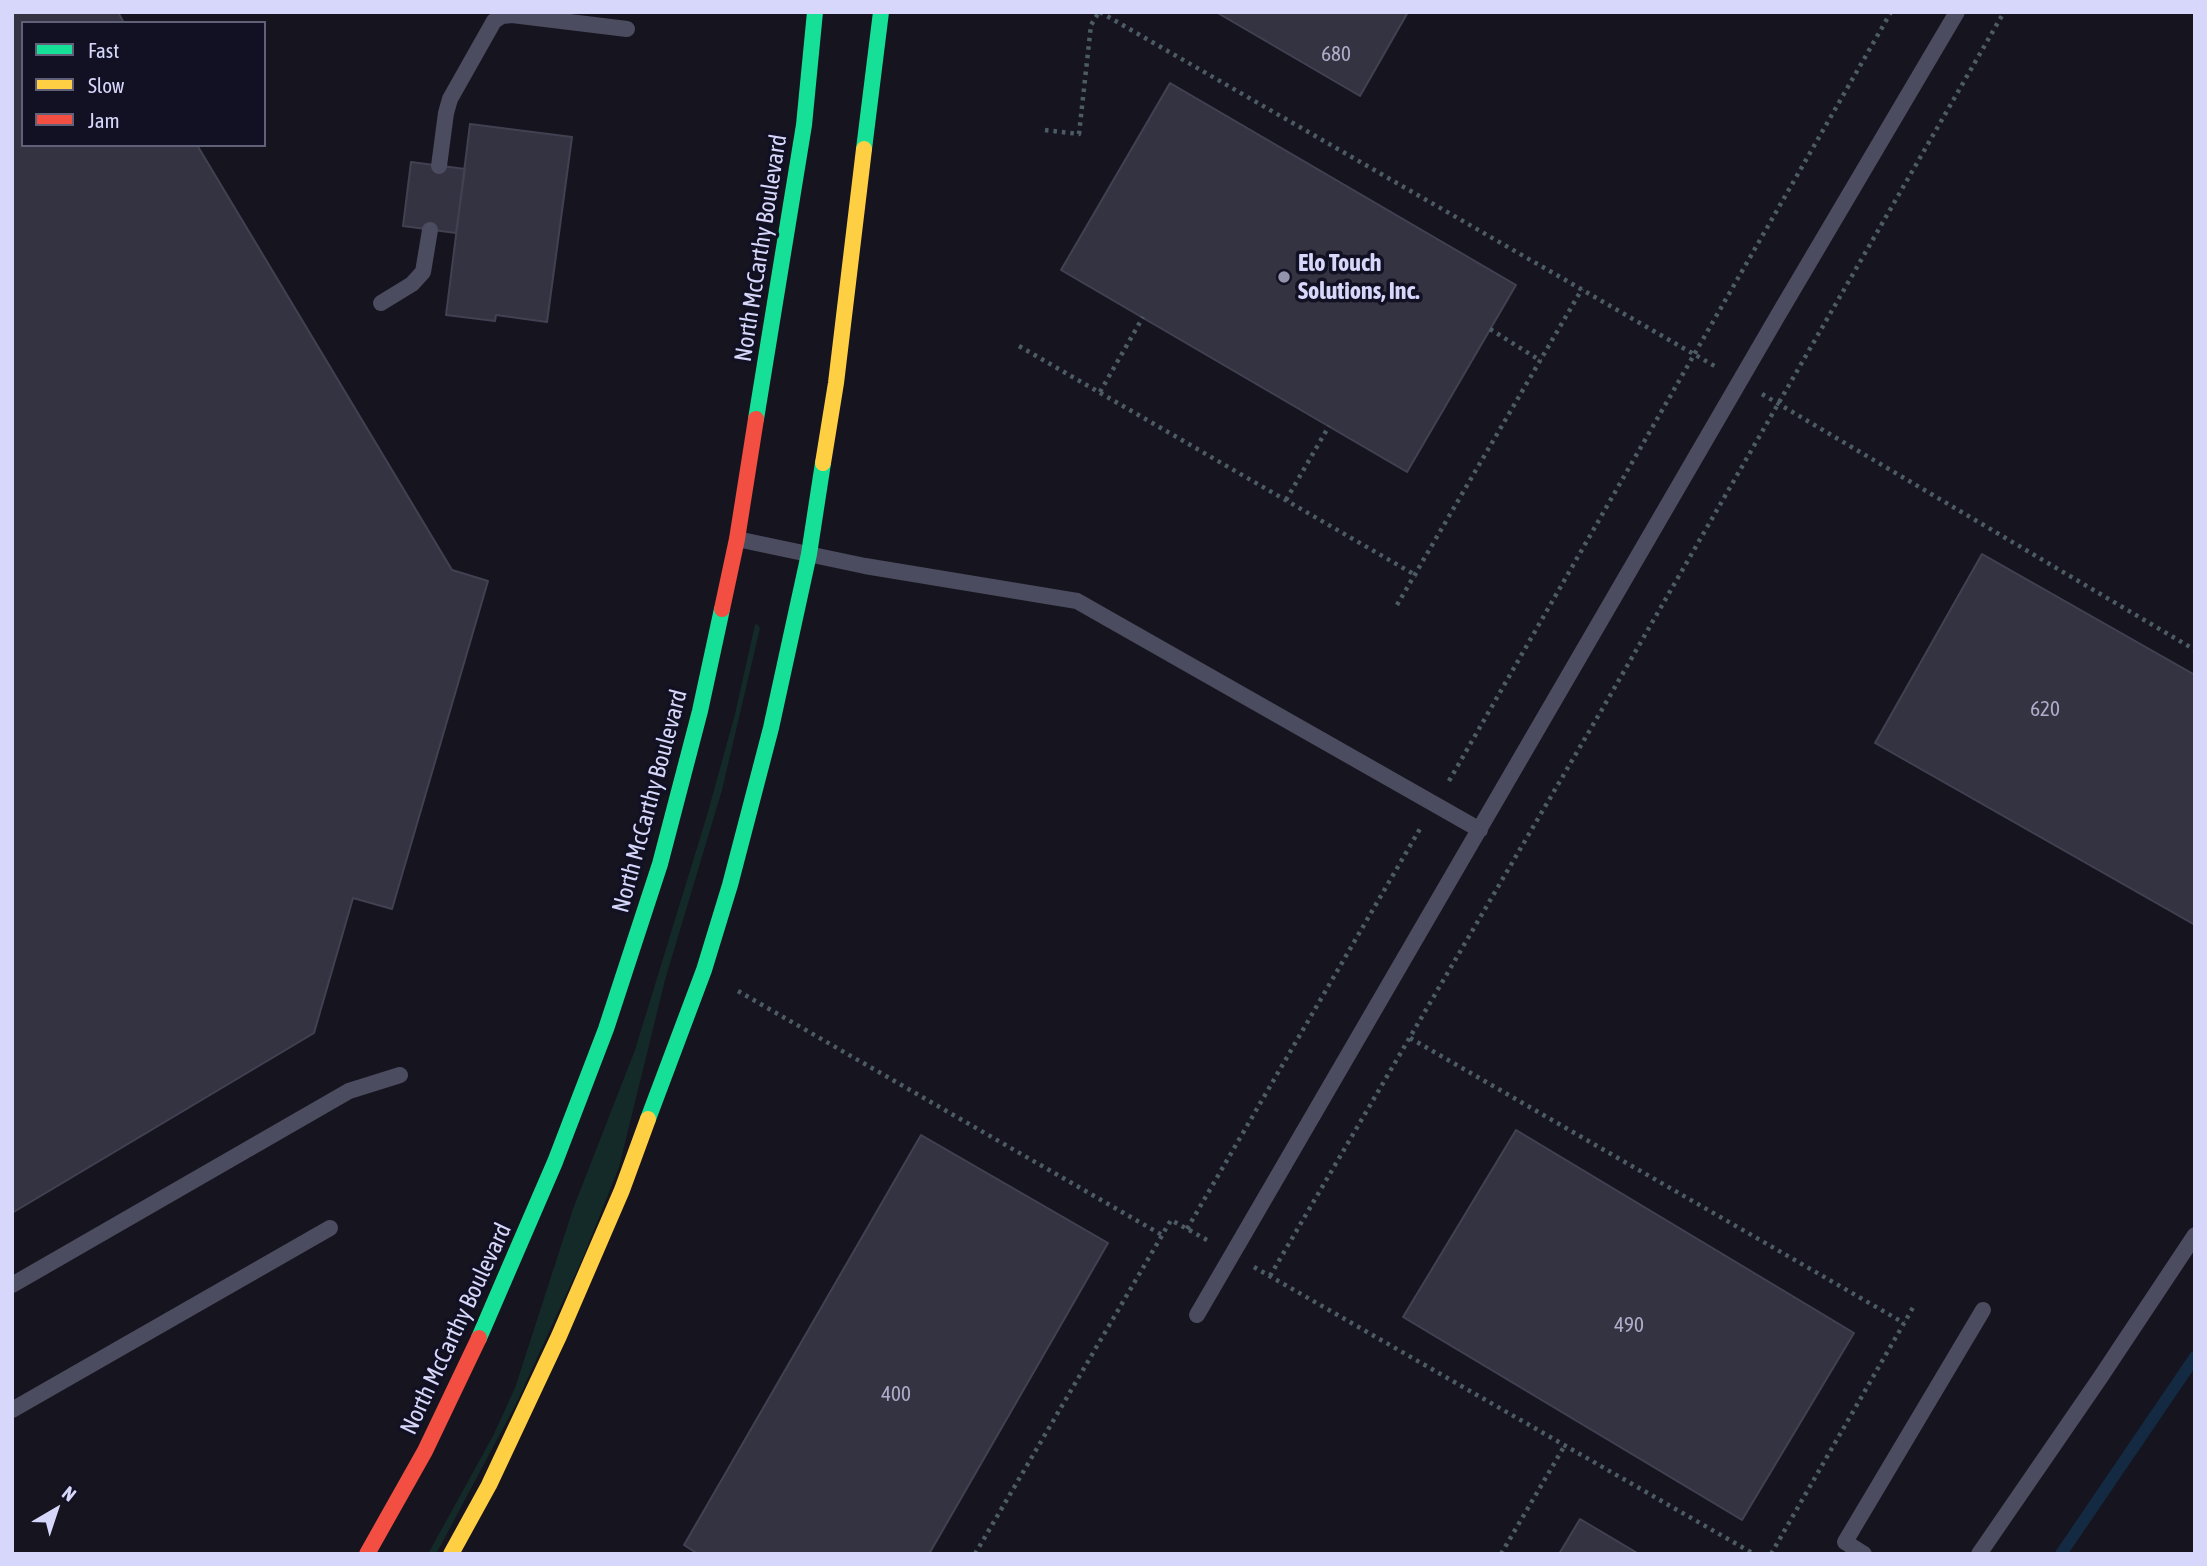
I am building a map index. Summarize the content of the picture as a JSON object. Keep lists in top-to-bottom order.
{
  "streets": {
    "main road": ["North McCarthy Boulevard"]
  },
  "places": ["Elo Touch Solutions, Inc."],
  "house_numbers": [
    "680",
    "620",
    "490",
    "400"
  ],
  "legend": ["Fast", "Slow", "Jam"],
  "north": "top right"
}
